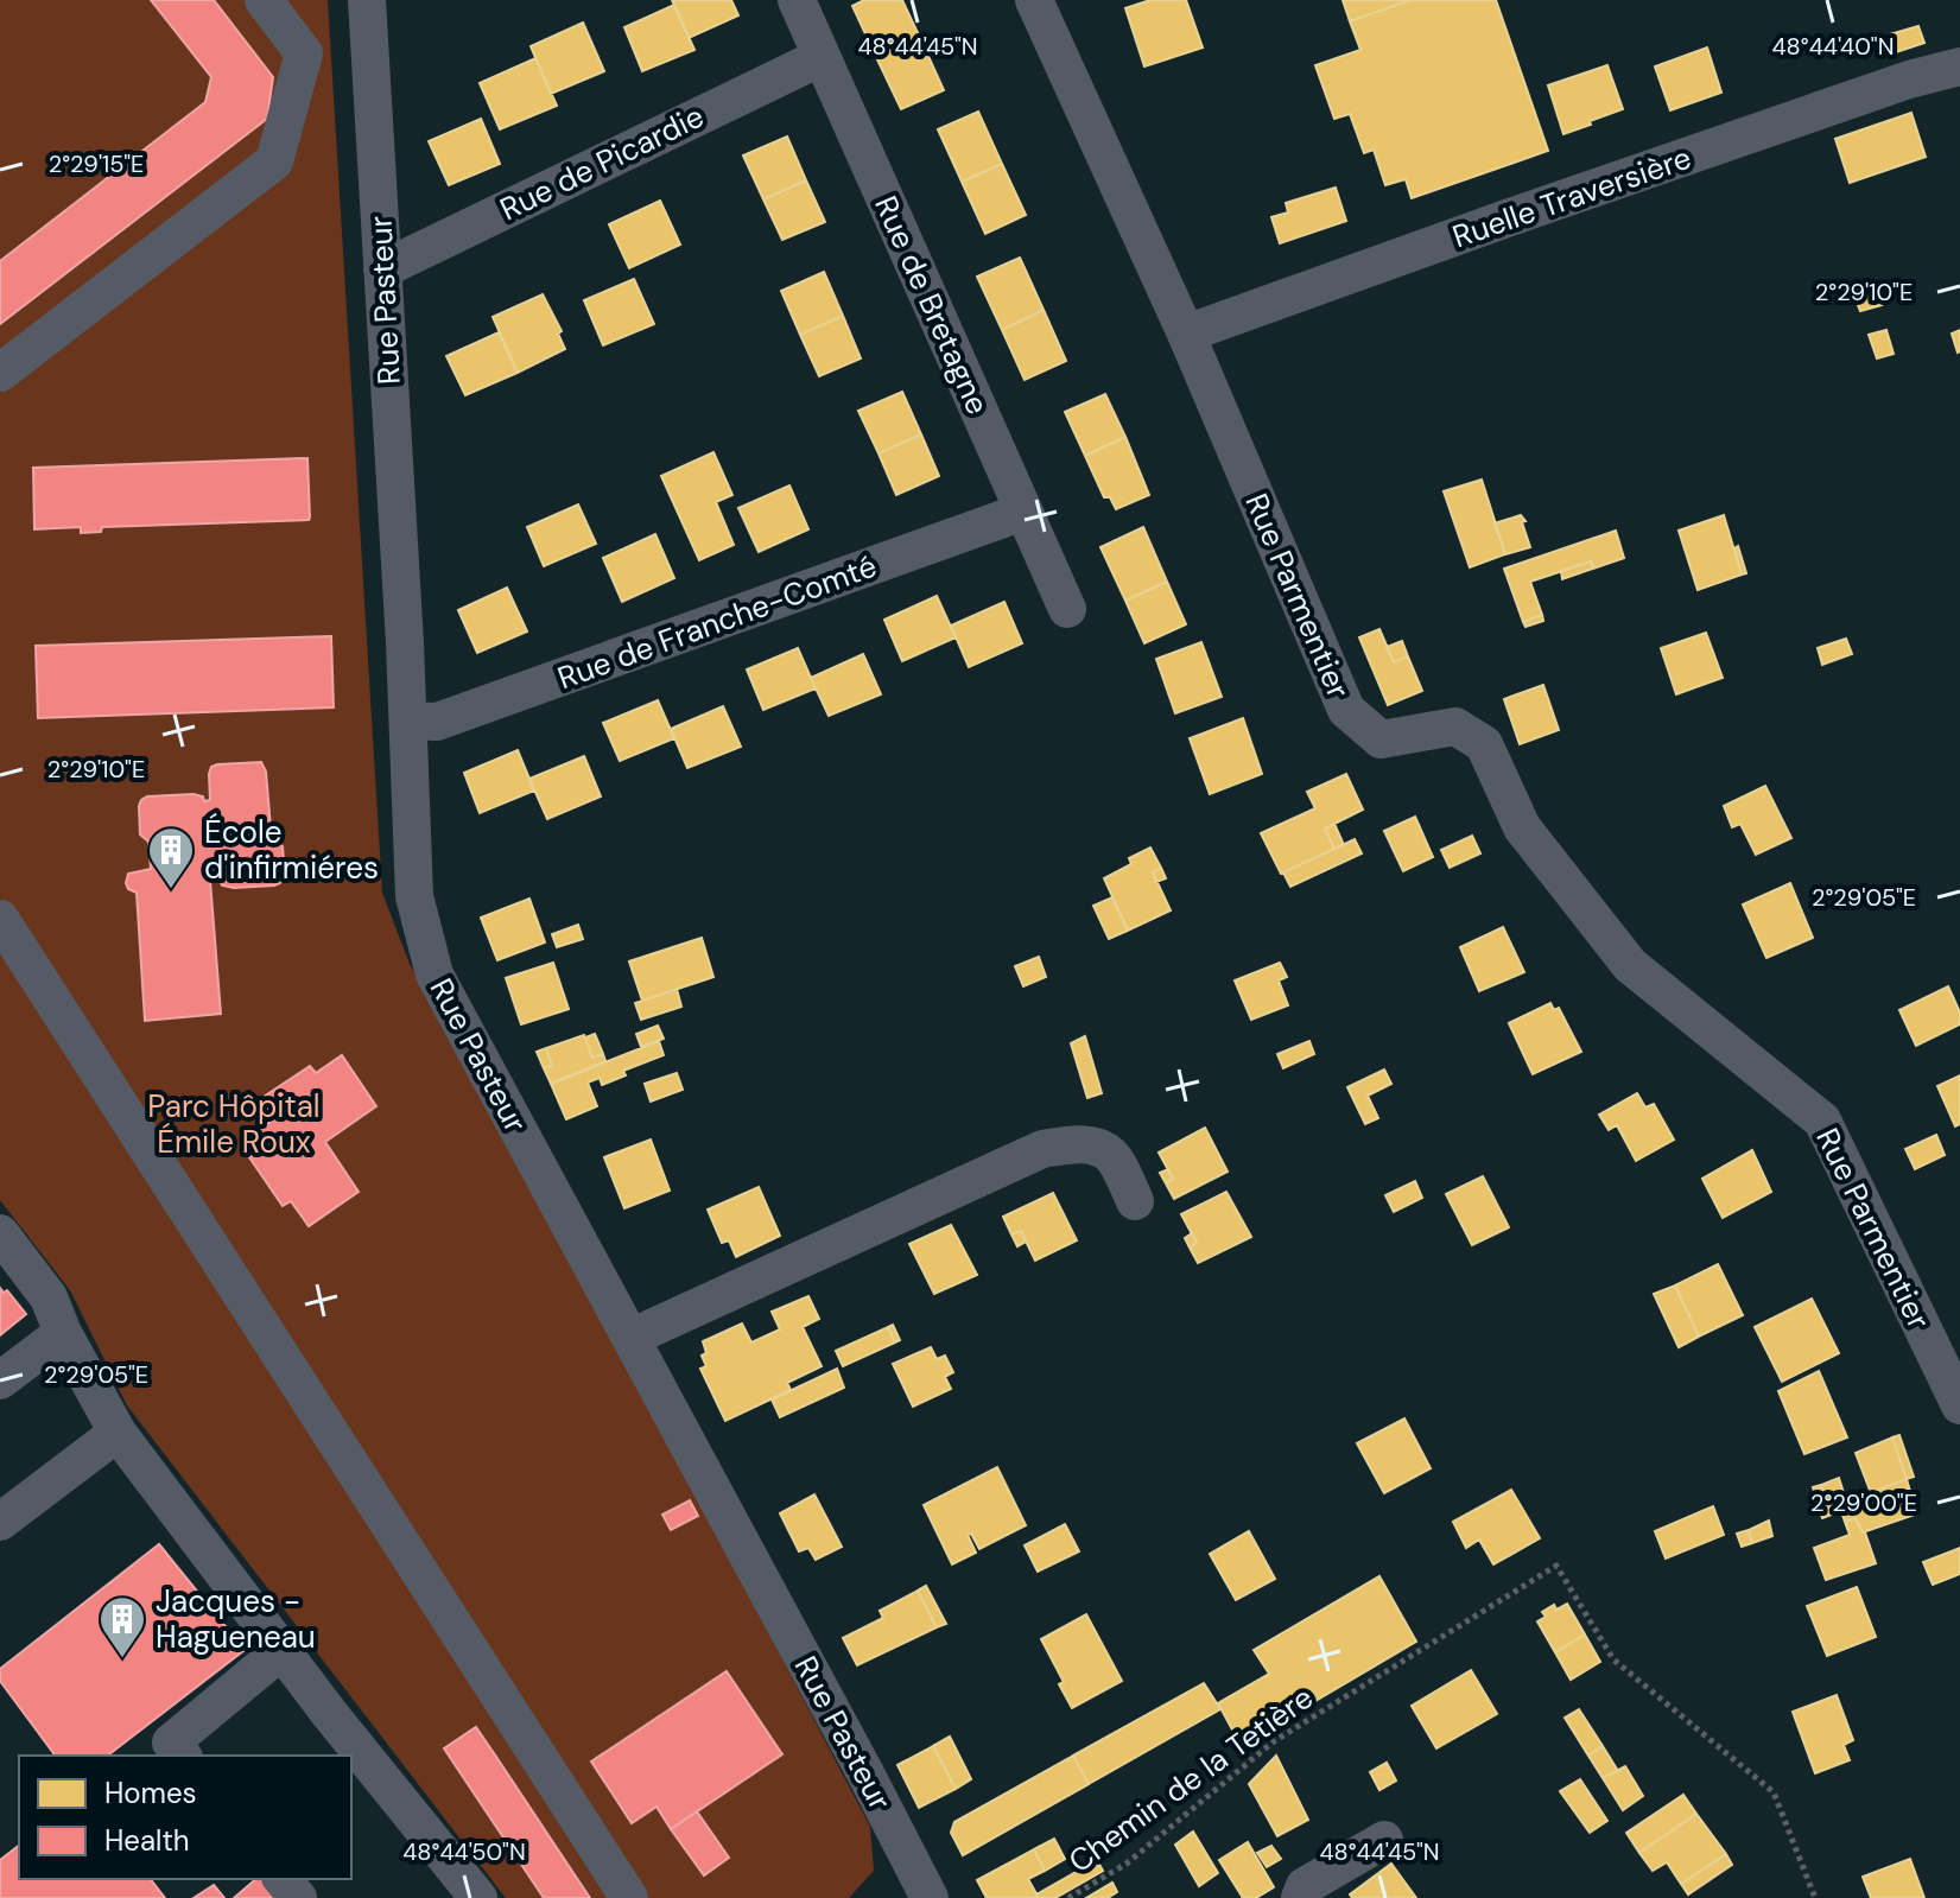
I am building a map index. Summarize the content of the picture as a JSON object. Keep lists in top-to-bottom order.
{
  "streets": {
    "street": [
      "Rue de Picardie",
      "Ruelle Traversière",
      "Rue Pasteur",
      "Rue de Bretagne",
      "Rue Parmentier",
      "Rue de Franche-Comté"
    ],
    "path": ["Chemin de la Tetière"]
  },
  "crossings": [
    ["Rue de Picardie", "Rue Pasteur"],
    ["Rue de Picardie", "Rue de Bretagne"],
    ["Ruelle Traversière", "Rue Parmentier"],
    ["Rue Pasteur", "Rue de Franche-Comté"],
    ["Rue de Bretagne", "Rue de Franche-Comté"]
  ],
  "parks": ["Parc Hôpital Émile Roux"],
  "places": {
    "building": ["École d'infirmiéres", "Jacques - Hagueneau"]
  },
  "legend": ["Homes", "Health"],
  "coordinates": [
    "48°44'40\"N",
    "48°44'45\"N",
    "2°29'15\"E",
    "2°29'10\"E",
    "2°29'05\"E",
    "2°29'00\"E",
    "48°44'50\"N"
  ]
}
